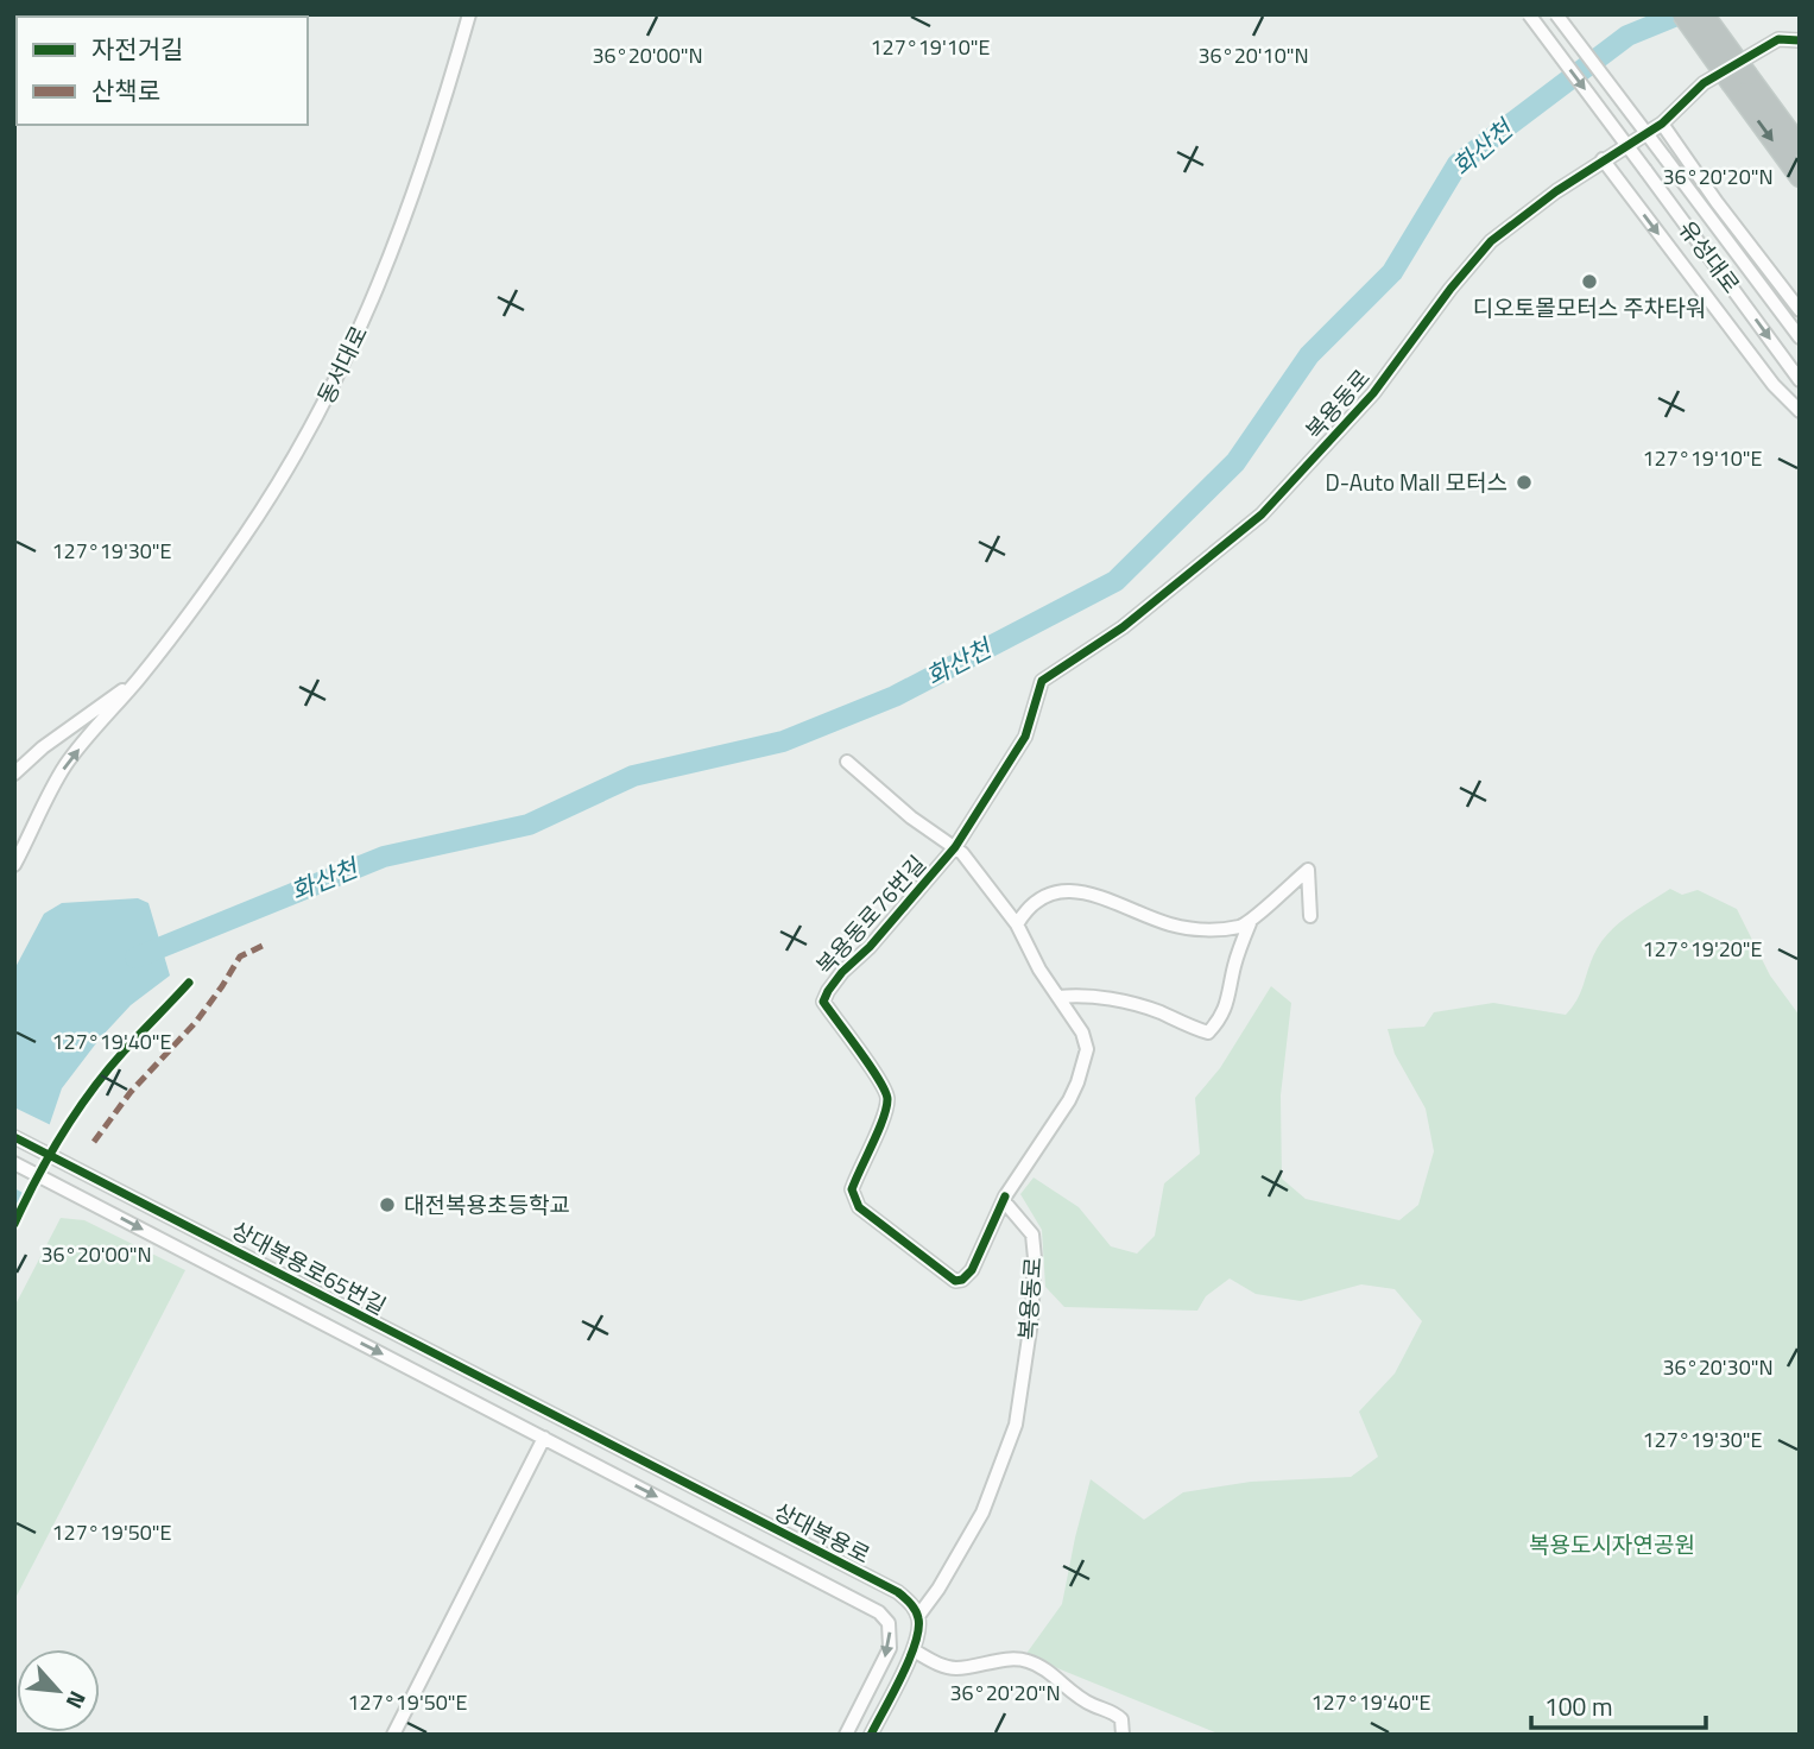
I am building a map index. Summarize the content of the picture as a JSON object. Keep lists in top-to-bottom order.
{
  "streets": {
    "street": [
      "유성대로",
      "동서대로",
      "복용동로",
      "복용동로76번길",
      "상대복용로65번길",
      "상대복용로"
    ]
  },
  "crossings": [
    ["복용동로", "복용동로76번길"],
    ["복용동로", "상대복용로"],
    ["상대복용로65번길", "상대복용로"]
  ],
  "water": ["화산천"],
  "parks": ["복용도시자연공원"],
  "places": ["디오토몰모터스 주차타워", "D-Auto Mall 모터스", "대전복용초등학교"],
  "legend": ["자전거길", "산책로"],
  "scale_bar": "100 m",
  "north": "bottom right",
  "coordinates": [
    "127°19'10\"E",
    "36°20'00\"N",
    "36°20'10\"N",
    "36°20'20\"N",
    "127°19'30\"E",
    "127°19'20\"E",
    "127°19'40\"E",
    "36°20'30\"N",
    "127°19'50\"E"
  ]
}
